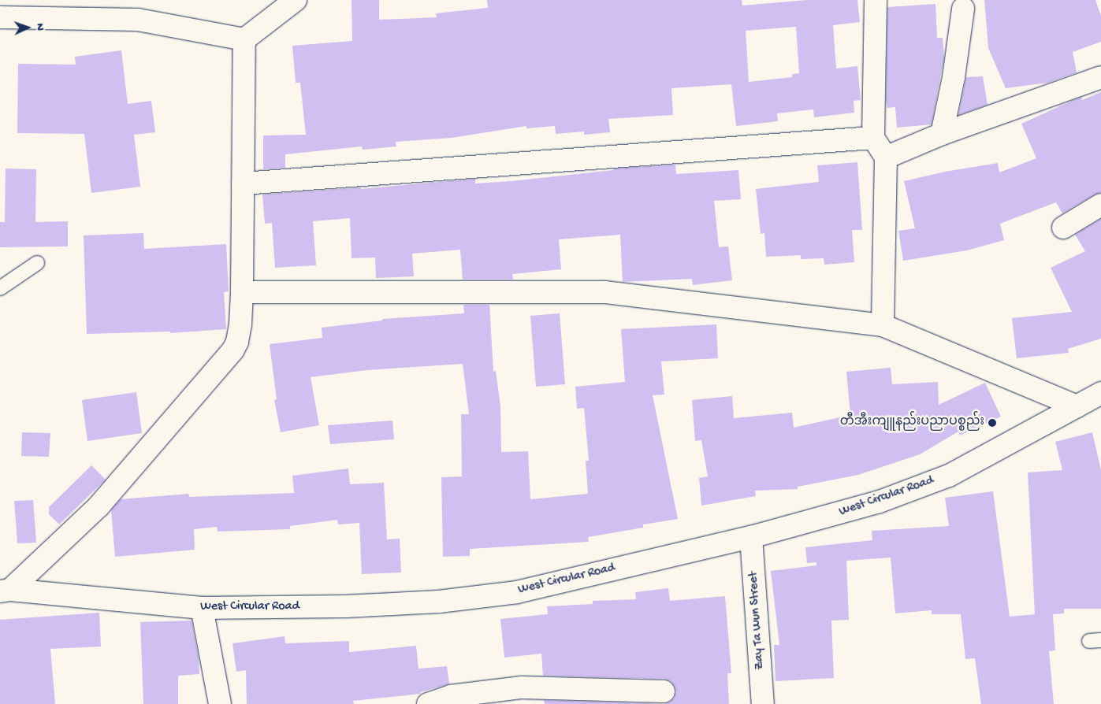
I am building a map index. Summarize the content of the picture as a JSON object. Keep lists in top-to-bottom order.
{
  "streets": {
    "street": ["West Circular Road", "Zay Ta Wun Street"]
  },
  "crossings": [
    ["West Circular Road", "Zay Ta Wun Street"]
  ],
  "places": ["တီအီးကျူနည်းပညာပစ္စည်း"],
  "north": "right"
}
